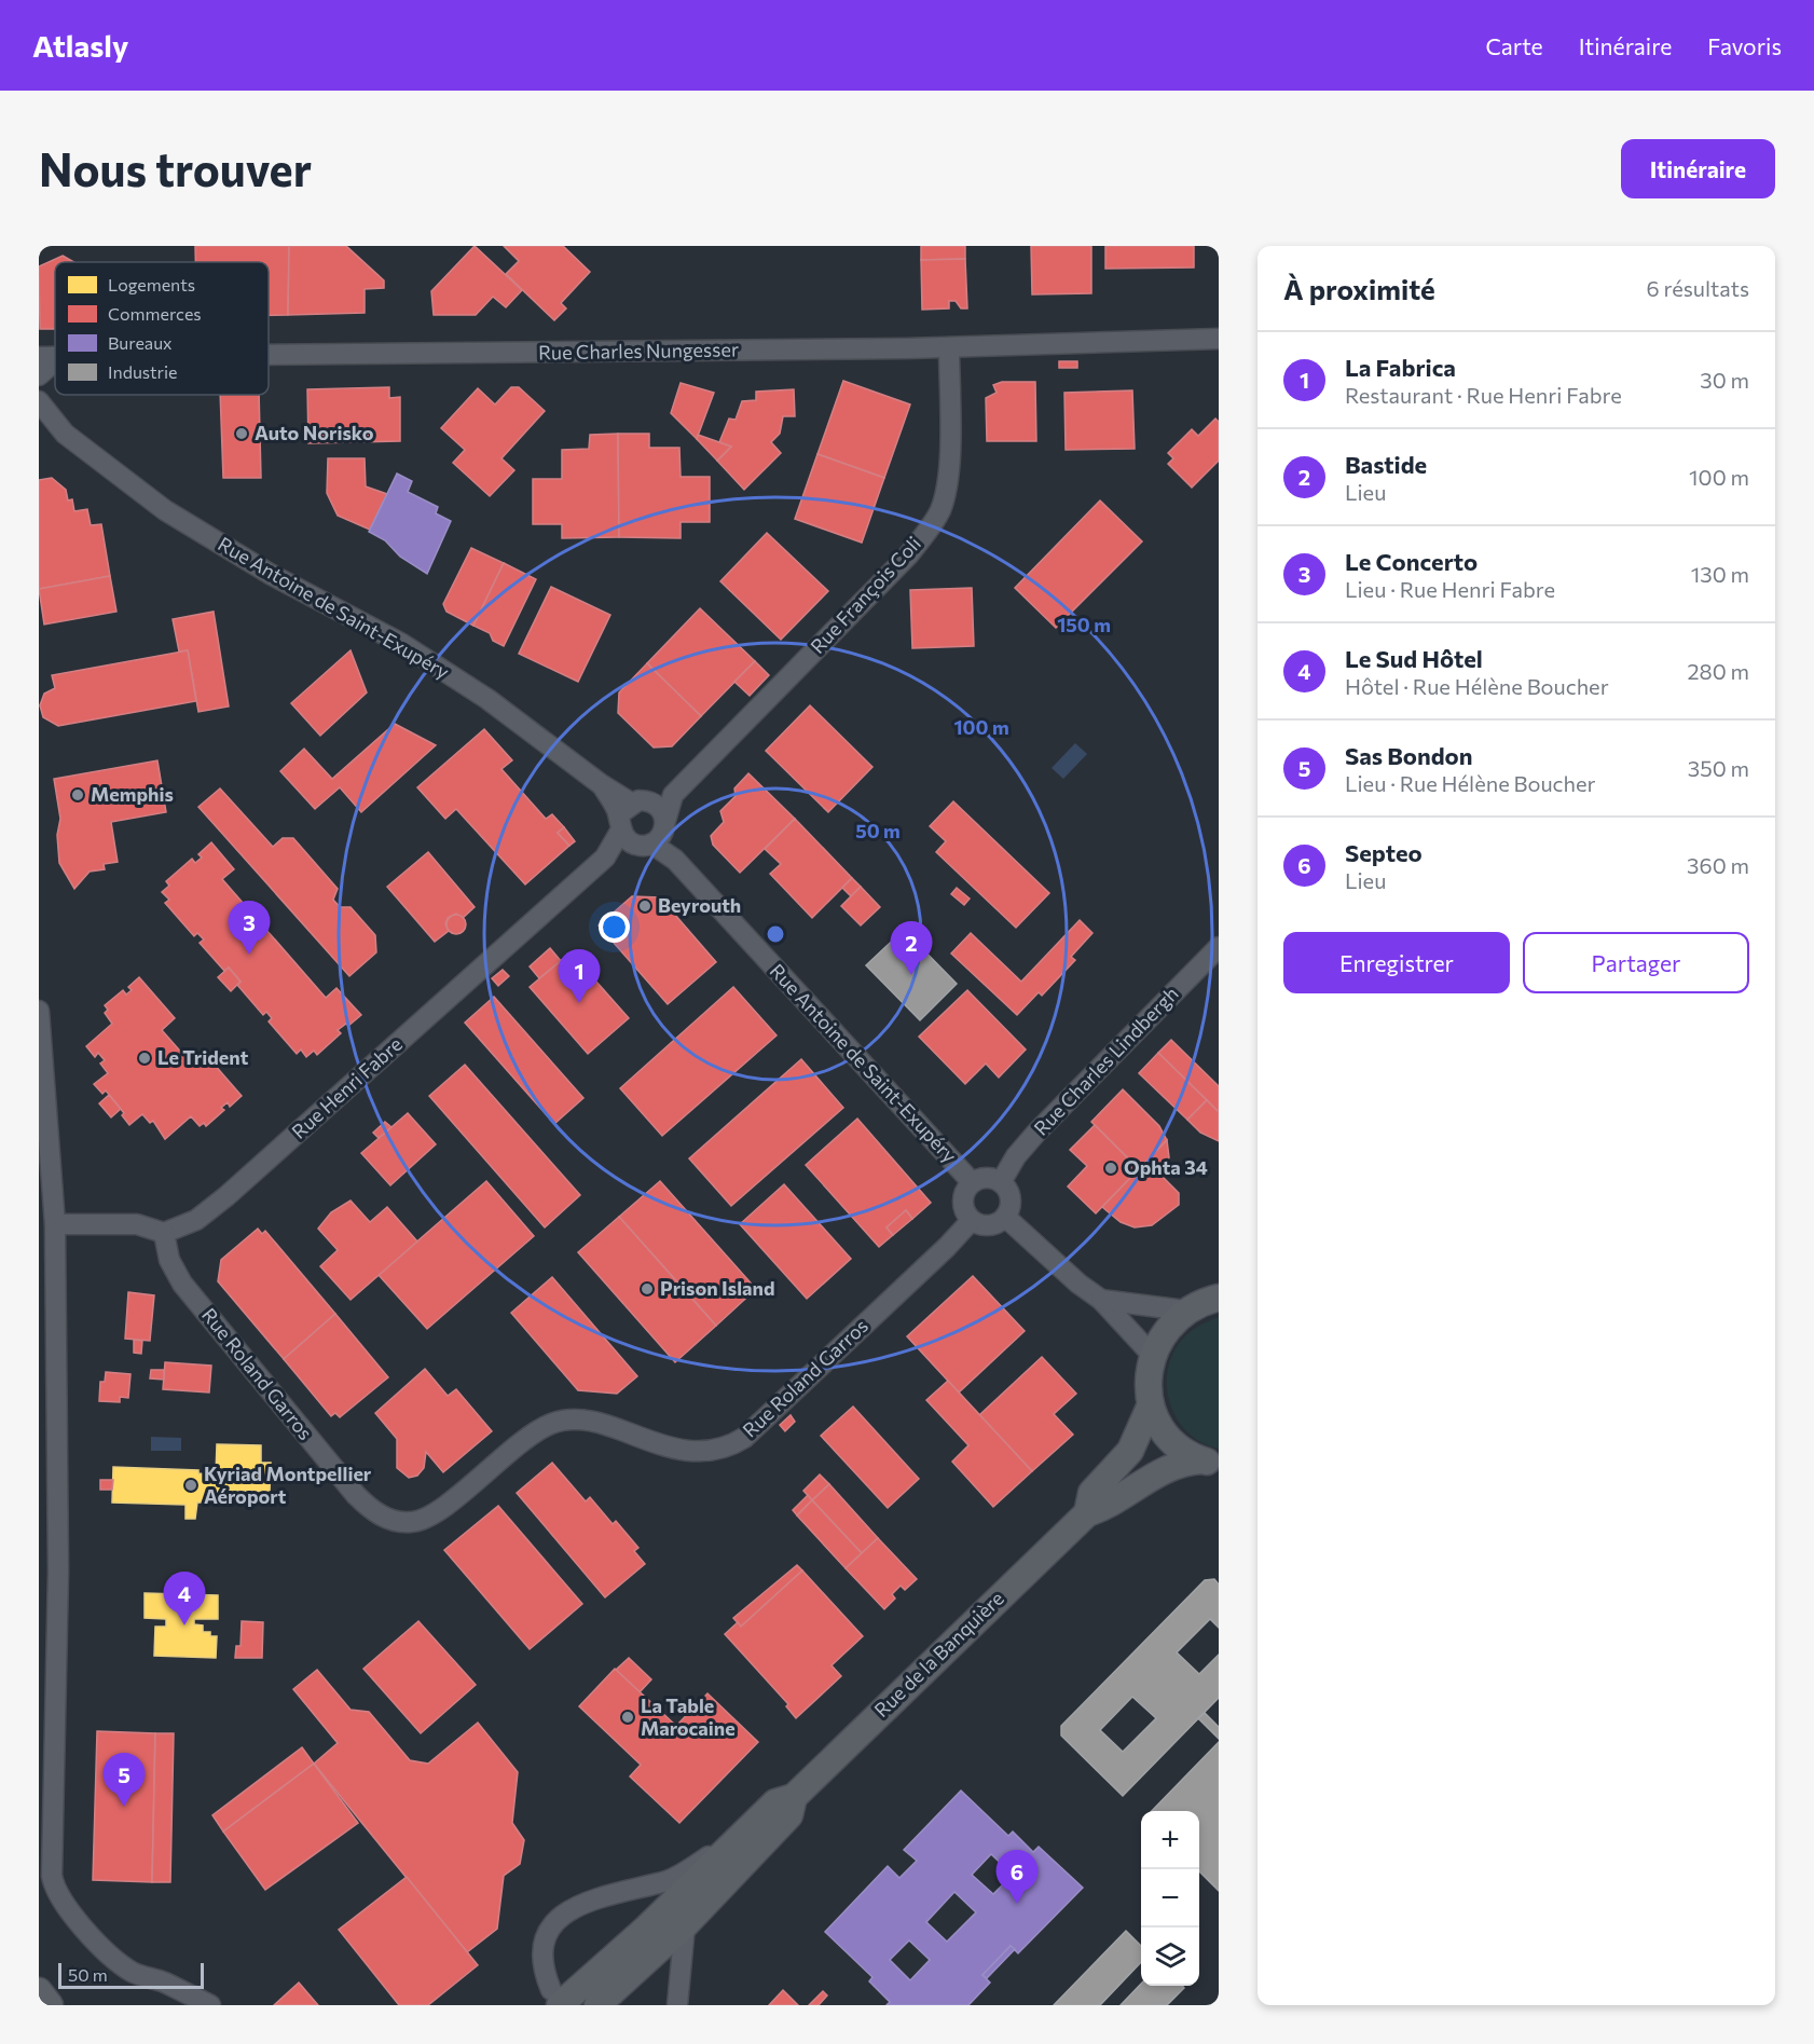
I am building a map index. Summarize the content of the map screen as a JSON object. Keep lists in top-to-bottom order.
{
  "streets": {
    "main road": ["Rue de la Banquière"],
    "street": [
      "Rue Charles Nungesser",
      "Rue François Coli",
      "Rue Antoine de Saint-Exupéry",
      "Rue Charles Lindbergh",
      "Rue Henri Fabre",
      "Rue Roland Garros"
    ]
  },
  "crossings": [
    ["Rue Charles Nungesser", "Rue François Coli"],
    ["Rue François Coli", "Rue Antoine de Saint-Exupéry"],
    ["Rue François Coli", "Rue Henri Fabre"],
    ["Rue Antoine de Saint-Exupéry", "Rue Charles Lindbergh"],
    ["Rue Antoine de Saint-Exupéry", "Rue Henri Fabre"],
    ["Rue Antoine de Saint-Exupéry", "Rue Roland Garros"],
    ["Rue Charles Lindbergh", "Rue Roland Garros"],
    ["Rue Henri Fabre", "Rue Roland Garros"]
  ],
  "places": [
    "Auto Norisko",
    "Memphis",
    "Beyrouth",
    "Le Trident",
    "Ophta 34",
    "Prison Island",
    "Kyriad Montpellier Aéroport",
    "La Table Marocaine"
  ],
  "legend": [
    "Logements",
    "Commerces",
    "Bureaux",
    "Industrie"
  ],
  "scale_bar": "50 m",
  "page": {
    "header": "Atlasly",
    "nav": ["Carte", "Itinéraire", "Favoris"],
    "buttons": [
      "Itinéraire",
      ["Enregistrer", "Partager"]
    ],
    "title": "Nous trouver",
    "heading": ["À proximité", "6 résultats"],
    "list": [
      {
        "mark": "1",
        "name": "La Fabrica",
        "note": "Restaurant · Rue Henri Fabre",
        "value": "30 m"
      },
      {
        "mark": "2",
        "name": "Bastide",
        "note": "Lieu",
        "value": "100 m"
      },
      {
        "mark": "3",
        "name": "Le Concerto",
        "note": "Lieu · Rue Henri Fabre",
        "value": "130 m"
      },
      {
        "mark": "4",
        "name": "Le Sud Hôtel",
        "note": "Hôtel · Rue Hélène Boucher",
        "value": "280 m"
      },
      {
        "mark": "5",
        "name": "Sas Bondon",
        "note": "Lieu · Rue Hélène Boucher",
        "value": "350 m"
      },
      {
        "mark": "6",
        "name": "Septeo",
        "note": "Lieu",
        "value": "360 m"
      }
    ],
    "pins": [
      "3",
      "2",
      "1",
      "4",
      "5",
      "6"
    ],
    "map_buttons": ["+", "−"],
    "scale": "50 m"
  },
  "rings": ["150 m", "100 m", "50 m"]
}
